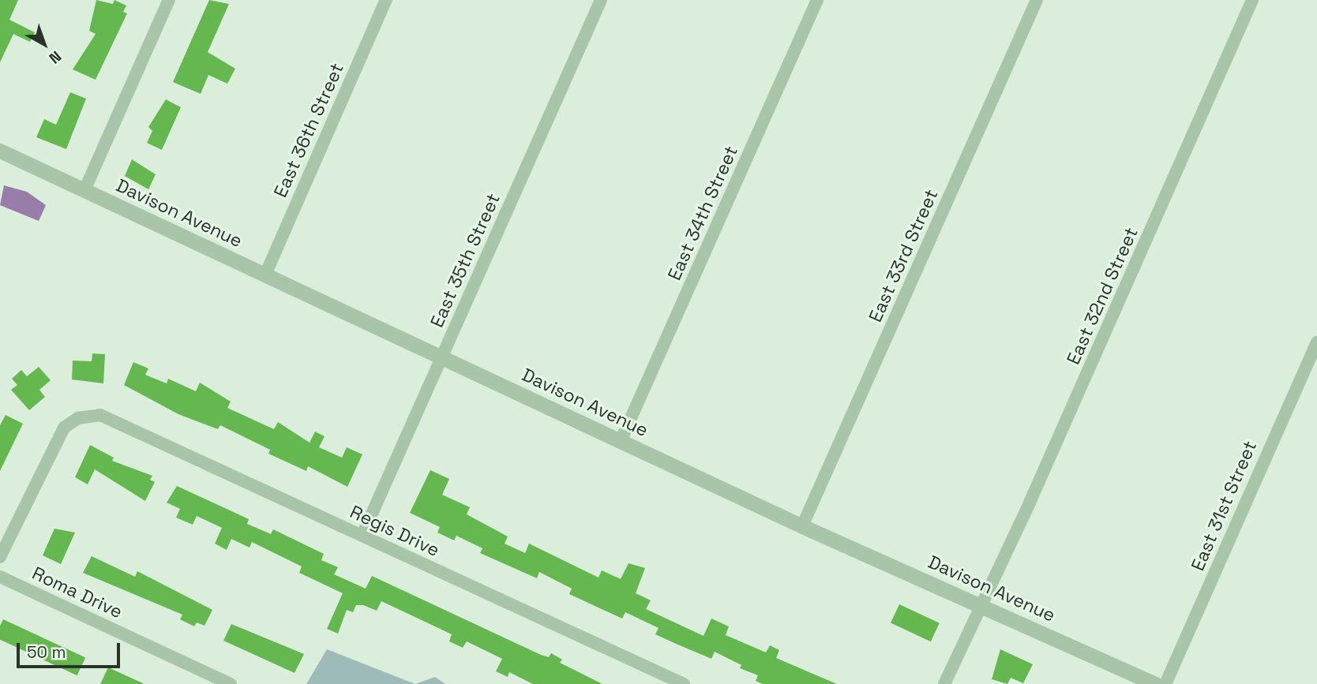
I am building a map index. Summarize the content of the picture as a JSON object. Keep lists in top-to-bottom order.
{
  "streets": {
    "street": [
      "East 36th Street",
      "Davison Avenue",
      "East 34th Street",
      "East 33rd Street",
      "East 35th Street",
      "East 32nd Street",
      "East 31st Street",
      "Regis Drive",
      "Roma Drive"
    ]
  },
  "crossings": [
    ["East 36th Street", "Davison Avenue"],
    ["Davison Avenue", "East 34th Street"],
    ["Davison Avenue", "East 33rd Street"],
    ["Davison Avenue", "East 35th Street"],
    ["Davison Avenue", "East 32nd Street"],
    ["East 35th Street", "Regis Drive"]
  ],
  "scale_bar": "50 m",
  "north": "bottom right"
}
